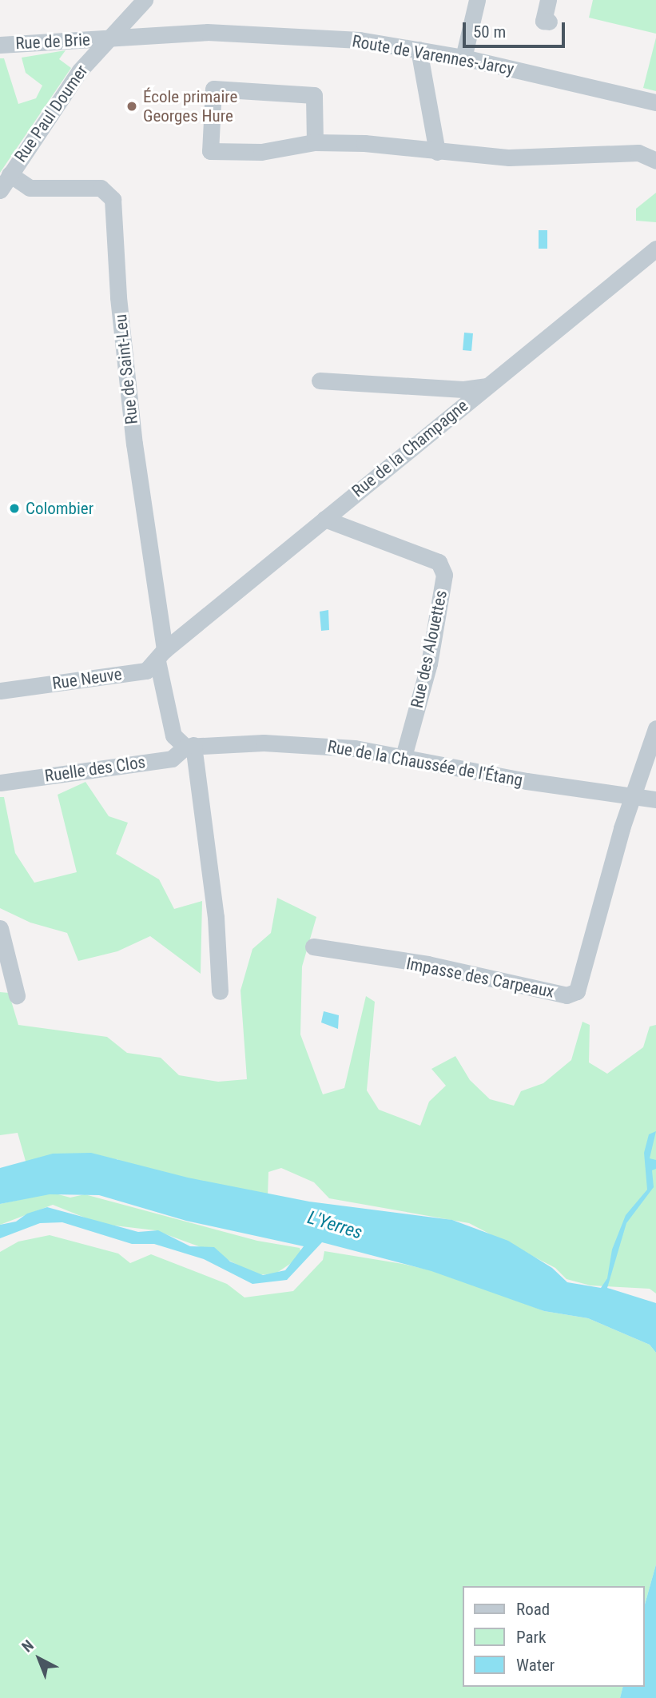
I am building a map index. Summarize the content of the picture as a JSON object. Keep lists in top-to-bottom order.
{
  "streets": {
    "street": [
      "Rue de Brie",
      "Route de Varennes-Jarcy",
      "Rue Paul Doumer",
      "Rue de Saint-Leu",
      "Rue de la Champagne",
      "Rue des Alouettes",
      "Rue Neuve",
      "Rue de la Chaussée de l'Étang",
      "Ruelle des Clos",
      "Impasse des Carpeaux"
    ]
  },
  "crossings": [
    ["Rue de Brie", "Route de Varennes-Jarcy"],
    ["Rue de Brie", "Rue Paul Doumer"],
    ["Route de Varennes-Jarcy", "Rue Paul Doumer"],
    ["Rue Paul Doumer", "Rue de Saint-Leu"],
    ["Rue de Saint-Leu", "Rue de la Champagne"],
    ["Rue de Saint-Leu", "Rue Neuve"],
    ["Rue de la Champagne", "Rue des Alouettes"],
    ["Rue de la Champagne", "Rue Neuve"],
    ["Rue des Alouettes", "Rue de la Chaussée de l'Étang"],
    ["Rue de la Chaussée de l'Étang", "Ruelle des Clos"],
    ["Rue de la Chaussée de l'Étang", "Impasse des Carpeaux"]
  ],
  "water": ["L'Yerres"],
  "places": ["École primaire Georges Hure", "Colombier"],
  "legend": ["Road", "Park", "Water"],
  "scale_bar": "50 m",
  "north": "top left"
}
